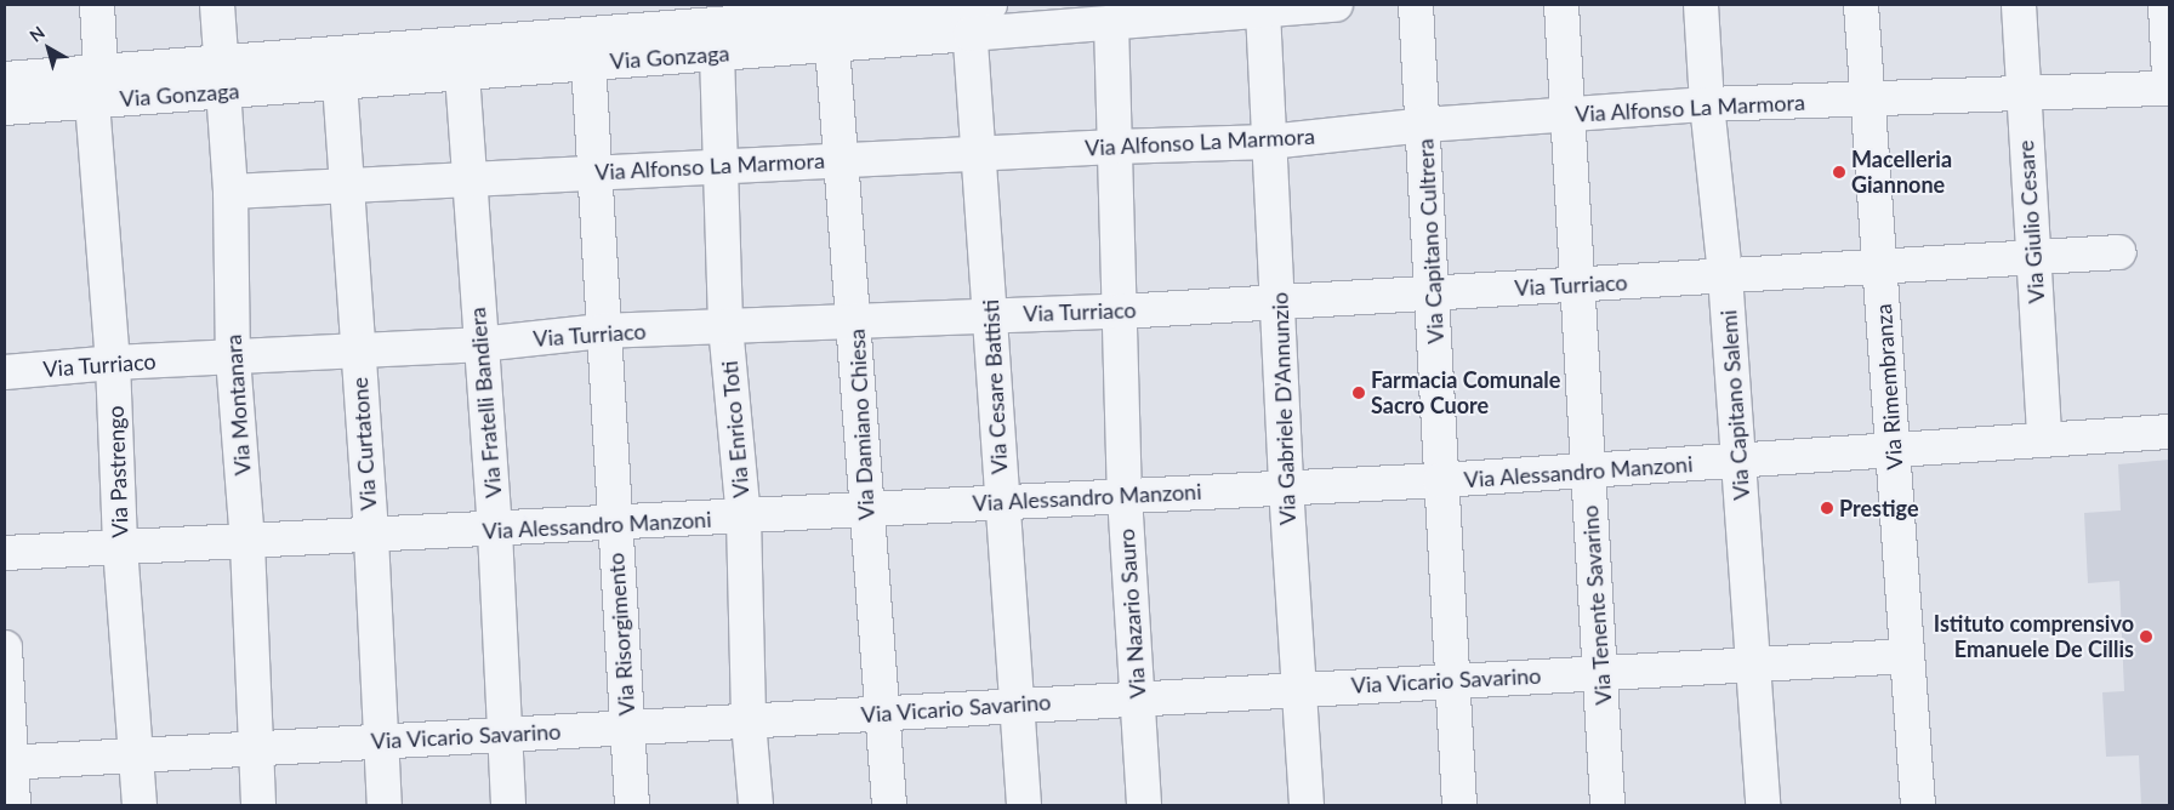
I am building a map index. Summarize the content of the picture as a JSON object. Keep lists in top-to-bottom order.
{
  "streets": {
    "street": [
      "Via Gonzaga",
      "Via Alfonso La Marmora",
      "Via Giulio Cesare",
      "Via Capitano Cultrera",
      "Via Turriaco",
      "Via Cesare Battisti",
      "Via Rimembranza",
      "Via Fratelli Bandiera",
      "Via Montanara",
      "Via Capitano Salemi",
      "Via Gabriele D'Annunzio",
      "Via Damiano Chiesa",
      "Via Enrico Toti",
      "Via Curtatone",
      "Via Pastrengo",
      "Via Alessandro Manzoni",
      "Via Tenente Savarino",
      "Via Nazario Sauro",
      "Via Risorgimento",
      "Via Vicario Savarino"
    ]
  },
  "crossings": [
    ["Via Gonzaga", "Via Cesare Battisti"],
    ["Via Gonzaga", "Via Fratelli Bandiera"],
    ["Via Gonzaga", "Via Montanara"],
    ["Via Gonzaga", "Via Gabriele D'Annunzio"],
    ["Via Gonzaga", "Via Damiano Chiesa"],
    ["Via Gonzaga", "Via Enrico Toti"],
    ["Via Gonzaga", "Via Curtatone"],
    ["Via Gonzaga", "Via Pastrengo"],
    ["Via Gonzaga", "Via Nazario Sauro"],
    ["Via Gonzaga", "Via Risorgimento"],
    ["Via Alfonso La Marmora", "Via Giulio Cesare"],
    ["Via Alfonso La Marmora", "Via Capitano Cultrera"],
    ["Via Alfonso La Marmora", "Via Cesare Battisti"],
    ["Via Alfonso La Marmora", "Via Rimembranza"],
    ["Via Alfonso La Marmora", "Via Fratelli Bandiera"],
    ["Via Alfonso La Marmora", "Via Montanara"],
    ["Via Alfonso La Marmora", "Via Capitano Salemi"],
    ["Via Alfonso La Marmora", "Via Gabriele D'Annunzio"],
    ["Via Alfonso La Marmora", "Via Damiano Chiesa"],
    ["Via Alfonso La Marmora", "Via Enrico Toti"],
    ["Via Alfonso La Marmora", "Via Curtatone"],
    ["Via Alfonso La Marmora", "Via Tenente Savarino"],
    ["Via Alfonso La Marmora", "Via Nazario Sauro"],
    ["Via Alfonso La Marmora", "Via Risorgimento"],
    ["Via Giulio Cesare", "Via Turriaco"],
    ["Via Giulio Cesare", "Via Alessandro Manzoni"],
    ["Via Capitano Cultrera", "Via Turriaco"],
    ["Via Capitano Cultrera", "Via Alessandro Manzoni"],
    ["Via Capitano Cultrera", "Via Vicario Savarino"],
    ["Via Turriaco", "Via Cesare Battisti"],
    ["Via Turriaco", "Via Rimembranza"],
    ["Via Turriaco", "Via Fratelli Bandiera"],
    ["Via Turriaco", "Via Montanara"],
    ["Via Turriaco", "Via Capitano Salemi"],
    ["Via Turriaco", "Via Gabriele D'Annunzio"],
    ["Via Turriaco", "Via Damiano Chiesa"],
    ["Via Turriaco", "Via Enrico Toti"],
    ["Via Turriaco", "Via Curtatone"],
    ["Via Turriaco", "Via Pastrengo"],
    ["Via Turriaco", "Via Tenente Savarino"],
    ["Via Turriaco", "Via Nazario Sauro"],
    ["Via Turriaco", "Via Risorgimento"],
    ["Via Cesare Battisti", "Via Alessandro Manzoni"],
    ["Via Cesare Battisti", "Via Vicario Savarino"],
    ["Via Rimembranza", "Via Alessandro Manzoni"],
    ["Via Rimembranza", "Via Vicario Savarino"],
    ["Via Fratelli Bandiera", "Via Alessandro Manzoni"],
    ["Via Fratelli Bandiera", "Via Vicario Savarino"],
    ["Via Montanara", "Via Alessandro Manzoni"],
    ["Via Montanara", "Via Vicario Savarino"],
    ["Via Capitano Salemi", "Via Alessandro Manzoni"],
    ["Via Capitano Salemi", "Via Vicario Savarino"],
    ["Via Gabriele D'Annunzio", "Via Alessandro Manzoni"],
    ["Via Gabriele D'Annunzio", "Via Vicario Savarino"],
    ["Via Damiano Chiesa", "Via Alessandro Manzoni"],
    ["Via Damiano Chiesa", "Via Vicario Savarino"],
    ["Via Enrico Toti", "Via Alessandro Manzoni"],
    ["Via Enrico Toti", "Via Vicario Savarino"],
    ["Via Curtatone", "Via Alessandro Manzoni"],
    ["Via Curtatone", "Via Vicario Savarino"],
    ["Via Pastrengo", "Via Alessandro Manzoni"],
    ["Via Pastrengo", "Via Vicario Savarino"],
    ["Via Alessandro Manzoni", "Via Tenente Savarino"],
    ["Via Alessandro Manzoni", "Via Nazario Sauro"],
    ["Via Alessandro Manzoni", "Via Risorgimento"],
    ["Via Tenente Savarino", "Via Vicario Savarino"],
    ["Via Nazario Sauro", "Via Vicario Savarino"],
    ["Via Risorgimento", "Via Vicario Savarino"]
  ],
  "places": [
    "Macelleria Giannone",
    "Farmacia Comunale Sacro Cuore",
    "Prestige",
    "Istituto comprensivo Emanuele De Cillis"
  ],
  "north": "top left"
}
